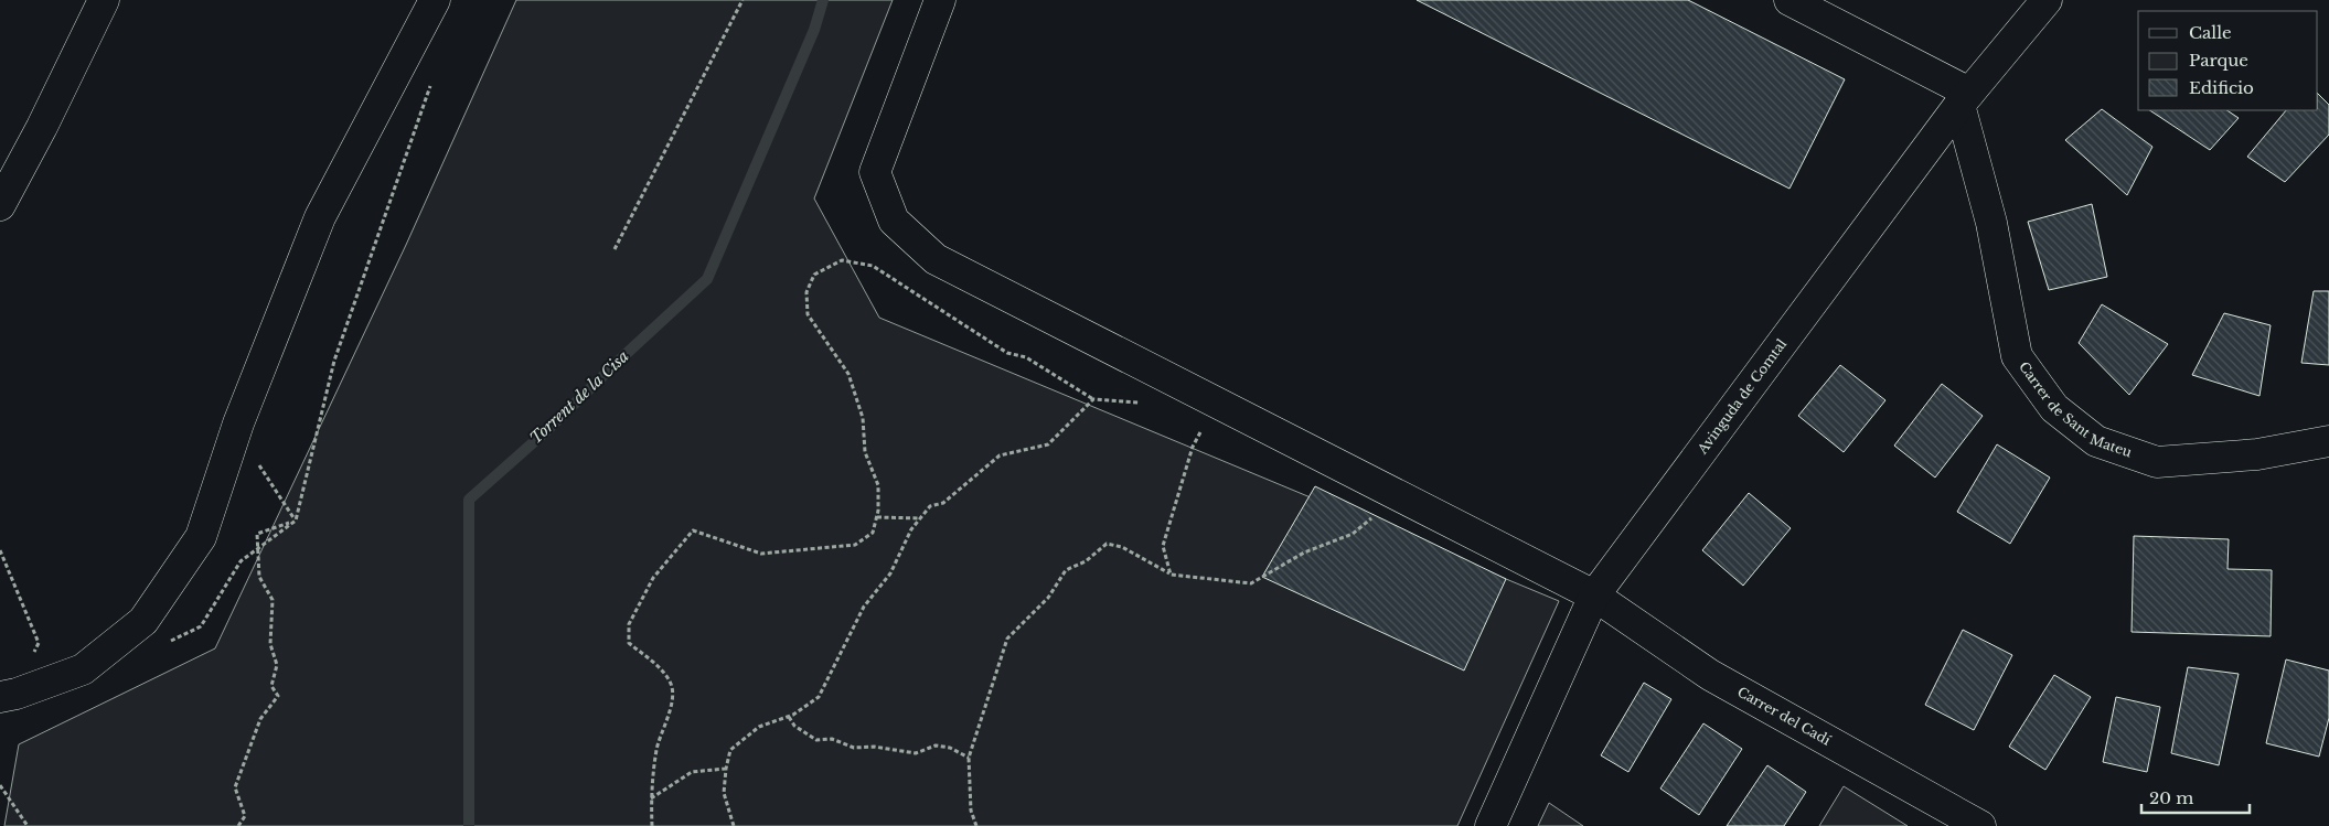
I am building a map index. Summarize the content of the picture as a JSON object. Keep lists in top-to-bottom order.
{
  "streets": {
    "street": ["Avinguda de Comtal", "Carrer de Sant Mateu", "Carrer del Cadí"]
  },
  "crossings": [
    ["Avinguda de Comtal", "Carrer de Sant Mateu"],
    ["Avinguda de Comtal", "Carrer del Cadí"]
  ],
  "water": ["Torrent de la Cisa"],
  "legend": ["Calle", "Parque", "Edificio"],
  "scale_bar": "20 m"
}
